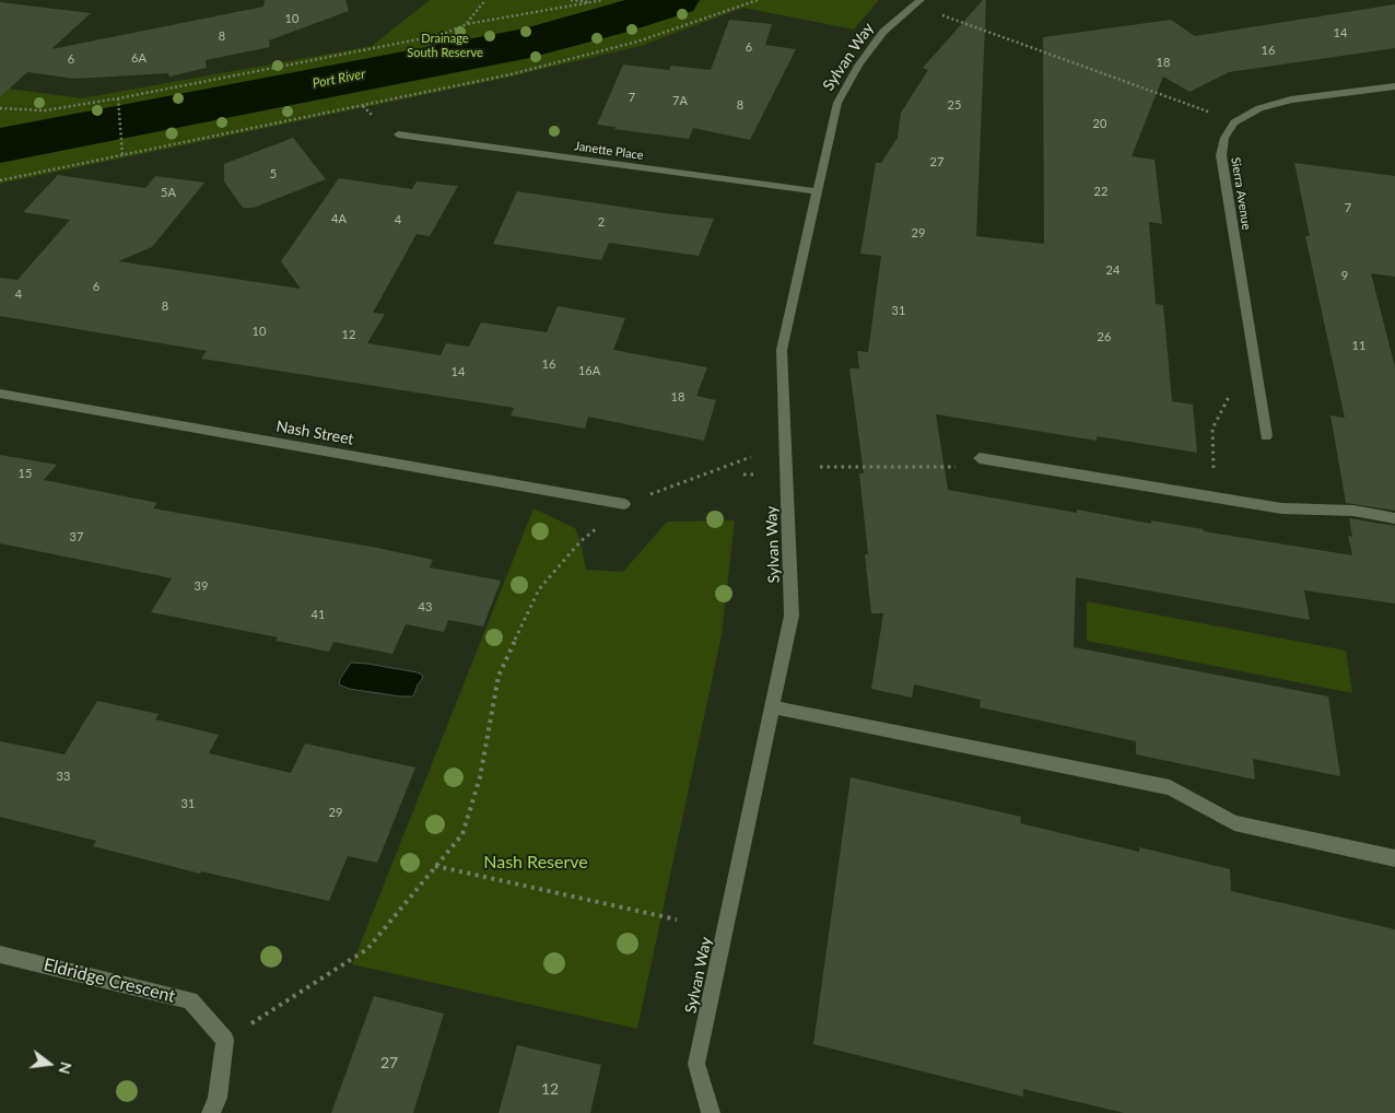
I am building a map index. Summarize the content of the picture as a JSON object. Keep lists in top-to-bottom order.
{
  "streets": {
    "street": [
      "Sylvan Way",
      "Janette Place",
      "Sierra Avenue",
      "Nash Street",
      "Eldridge Crescent"
    ]
  },
  "crossings": [
    ["Sylvan Way", "Janette Place"]
  ],
  "water": ["Port River"],
  "parks": ["Drainage South Reserve", "Nash Reserve"],
  "house_numbers": [
    "10",
    "14",
    "8",
    "6",
    "16",
    "6A",
    "6",
    "18",
    "7",
    "7A",
    "8",
    "25",
    "20",
    "27",
    "5",
    "22",
    "5A",
    "7",
    "4A",
    "4",
    "2",
    "29",
    "24",
    "9",
    "6",
    "4",
    "8",
    "31",
    "10",
    "12",
    "26",
    "11",
    "16",
    "16A",
    "14",
    "18",
    "15",
    "37",
    "39",
    "43",
    "41",
    "33",
    "31",
    "29",
    "27",
    "12"
  ],
  "north": "right"
}
